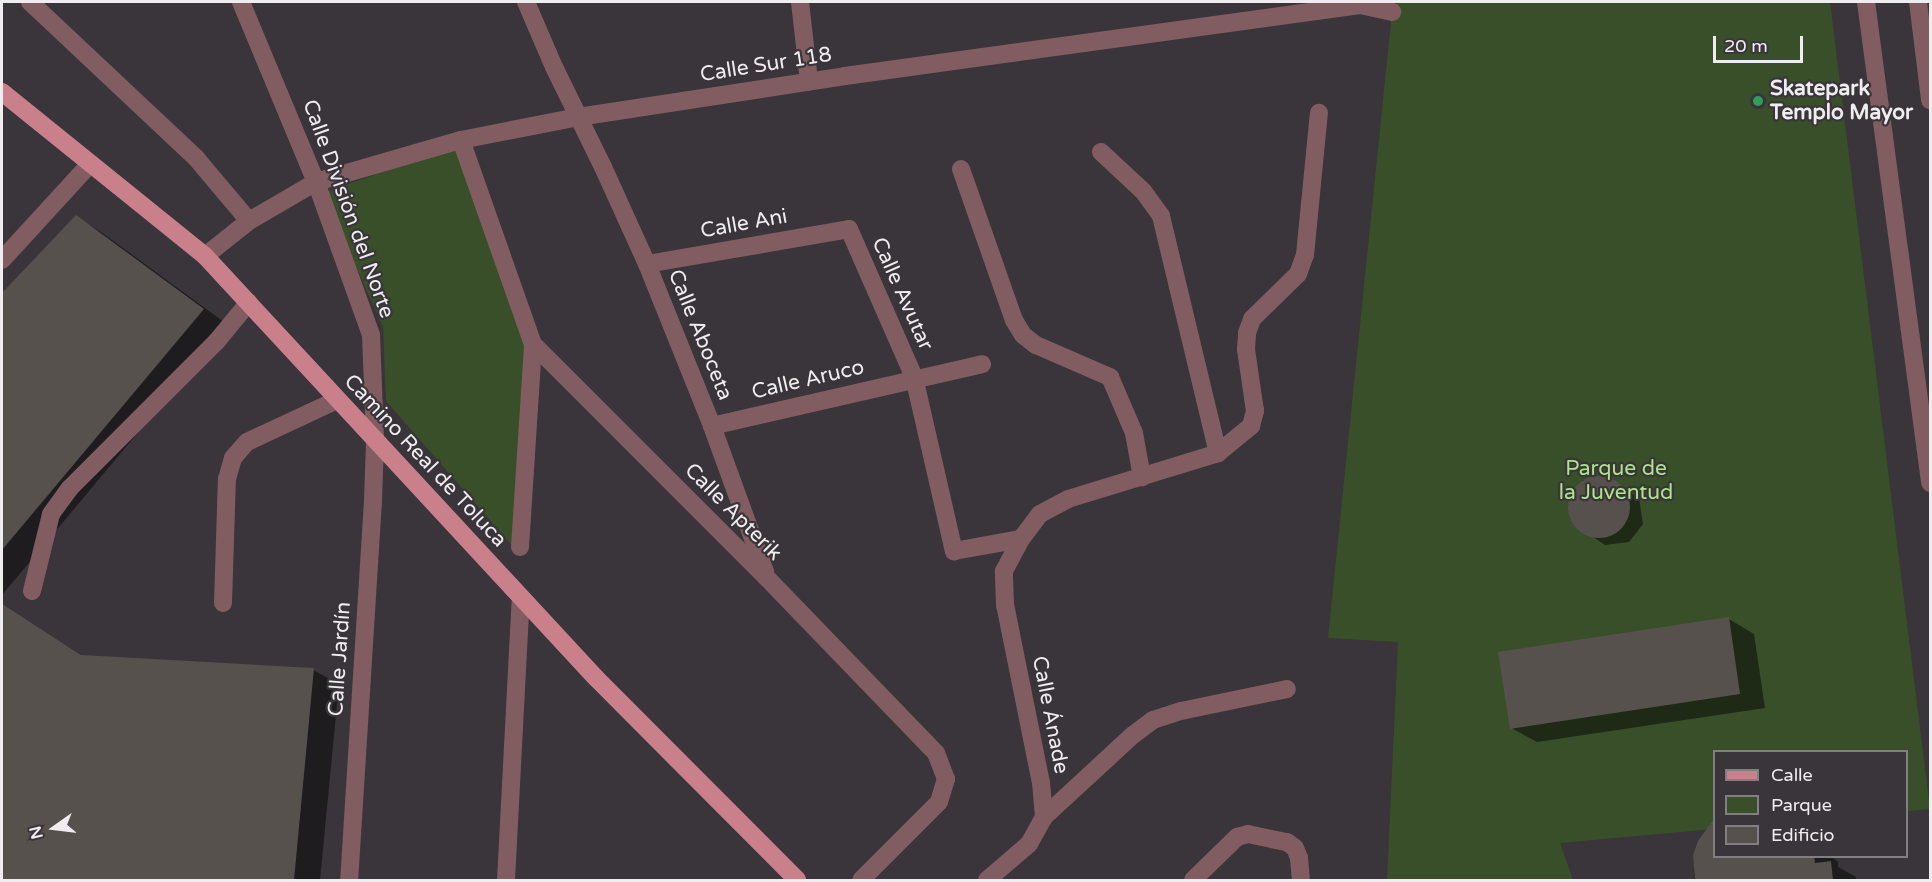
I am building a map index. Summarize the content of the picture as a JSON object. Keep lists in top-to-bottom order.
{
  "streets": {
    "main road": ["Camino Real de Toluca"],
    "street": [
      "Calle Sur 118",
      "Calle División del Norte",
      "Calle Ani",
      "Calle Avutar",
      "Calle Aboceta",
      "Calle Aruco",
      "Calle Apterik",
      "Calle Jardín",
      "Calle Ánade"
    ]
  },
  "crossings": [
    ["Calle Sur 118", "Calle División del Norte"],
    ["Calle Sur 118", "Calle Aboceta"],
    ["Calle Sur 118", "Camino Real de Toluca"],
    ["Calle Sur 118", "Calle Apterik"],
    ["Calle División del Norte", "Camino Real de Toluca"],
    ["Calle División del Norte", "Calle Jardín"],
    ["Calle Ani", "Calle Avutar"],
    ["Calle Ani", "Calle Aboceta"],
    ["Calle Avutar", "Calle Aruco"],
    ["Calle Aboceta", "Calle Aruco"],
    ["Calle Aboceta", "Calle Apterik"],
    ["Camino Real de Toluca", "Calle Jardín"]
  ],
  "parks": ["Parque de la Juventud"],
  "places": ["Skatepark Templo Mayor"],
  "legend": ["Calle", "Parque", "Edificio"],
  "scale_bar": "20 m",
  "north": "left"
}
